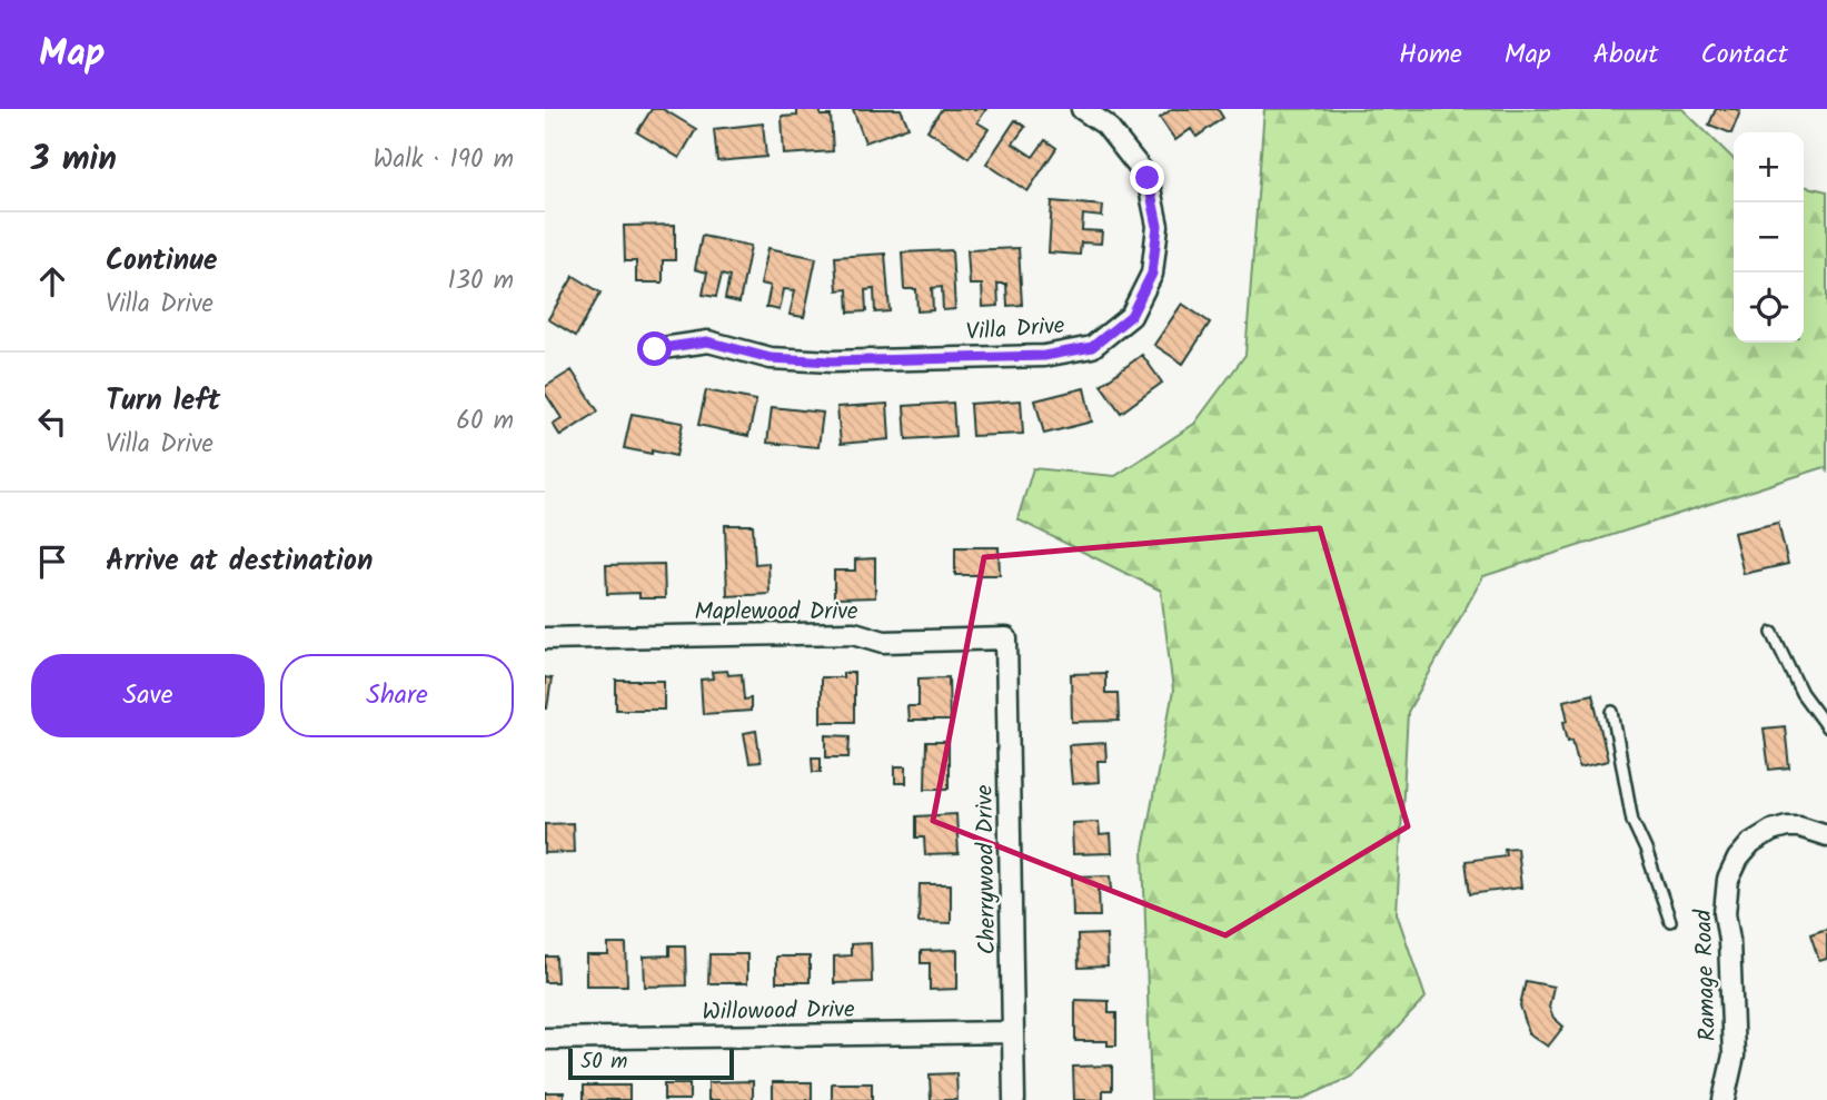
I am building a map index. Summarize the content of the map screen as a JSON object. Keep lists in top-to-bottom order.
{
  "streets": {
    "street": [
      "Villa Drive",
      "Maplewood Drive",
      "Cherrywood Drive",
      "Ramage Road",
      "Willowood Drive"
    ]
  },
  "crossings": [
    ["Maplewood Drive", "Cherrywood Drive"],
    ["Cherrywood Drive", "Willowood Drive"]
  ],
  "scale_bar": "50 m",
  "page": {
    "header": "Map",
    "nav": [
      "Home",
      "Map",
      "About",
      "Contact"
    ],
    "heading": ["3 min", "Walk · 190 m"],
    "map_buttons": ["+", "−"],
    "list": [
      ["Continue", "Villa Drive", "130 m"],
      ["Turn left", "Villa Drive", "60 m"],
      "Arrive at destination"
    ],
    "buttons": ["Save", "Share"],
    "scale": "50 m"
  }
}
